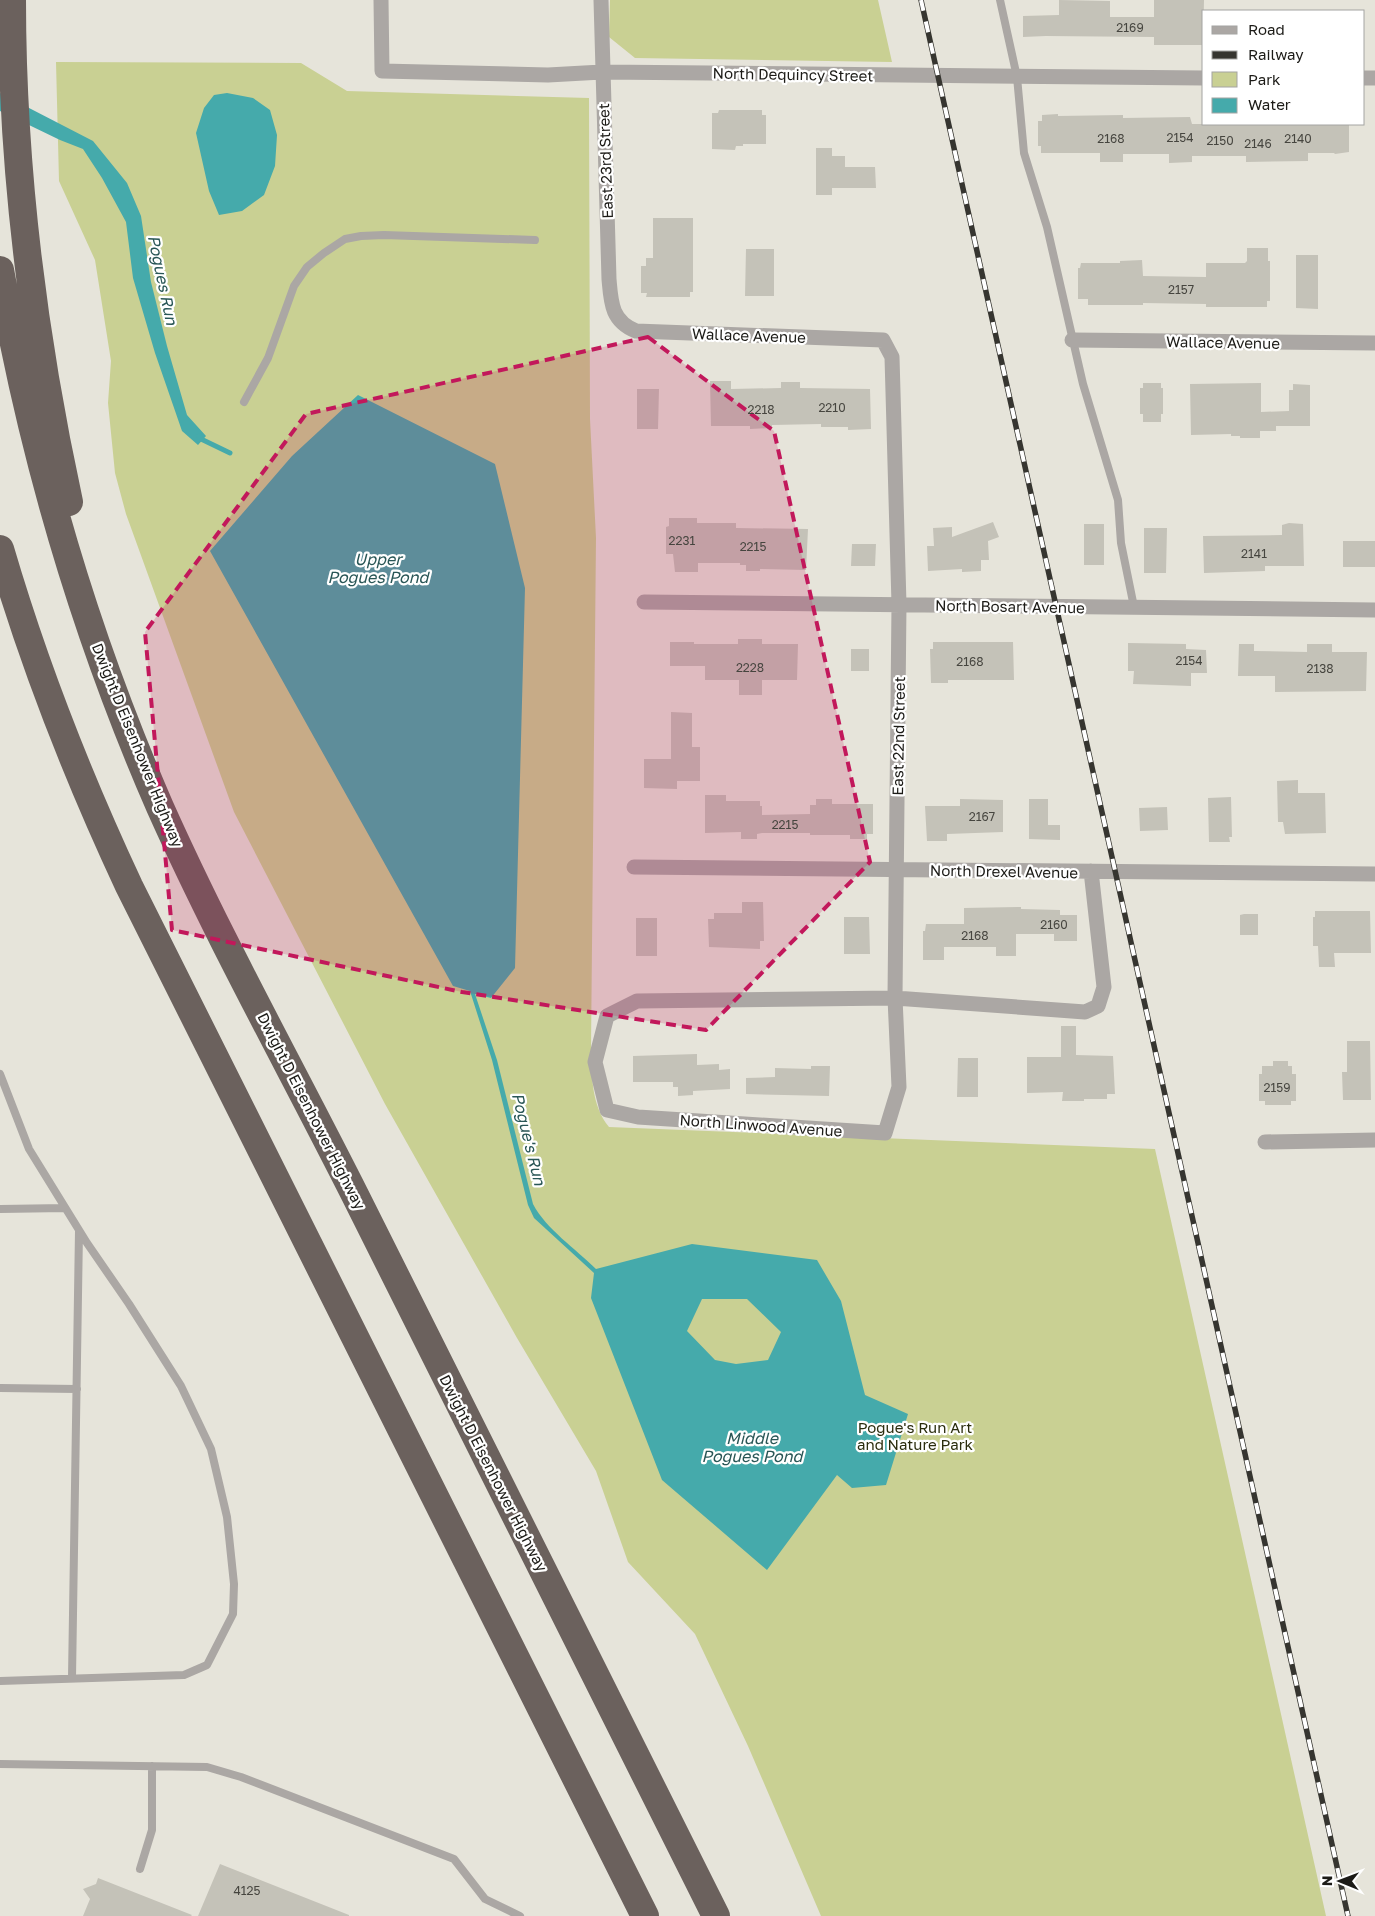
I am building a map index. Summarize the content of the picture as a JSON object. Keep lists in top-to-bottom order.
{
  "streets": {
    "highway": ["Dwight D Eisenhower Highway"],
    "street": [
      "North Dequincy Street",
      "East 23rd Street",
      "Wallace Avenue",
      "North Bosart Avenue",
      "East 22nd Street",
      "North Drexel Avenue",
      "North Linwood Avenue"
    ]
  },
  "crossings": [
    ["North Dequincy Street", "East 23rd Street"],
    ["East 23rd Street", "Wallace Avenue"],
    ["Wallace Avenue", "East 22nd Street"],
    ["North Bosart Avenue", "East 22nd Street"],
    ["East 22nd Street", "North Drexel Avenue"],
    ["East 22nd Street", "North Linwood Avenue"]
  ],
  "water": [
    "Pogues Run",
    "Upper Pogues Pond",
    "Pogue's Run",
    "Middle Pogues Pond"
  ],
  "parks": ["Pogue's Run Art and Nature Park"],
  "house_numbers": [
    "2169",
    "2154",
    "2168",
    "2140",
    "2150",
    "2146",
    "2157",
    "2210",
    "2218",
    "2231",
    "2215",
    "2141",
    "2154",
    "2168",
    "2228",
    "2138",
    "2167",
    "2215",
    "2160",
    "2168",
    "2159",
    "4125"
  ],
  "legend": [
    "Road",
    "Railway",
    "Park",
    "Water"
  ],
  "north": "left"
}
